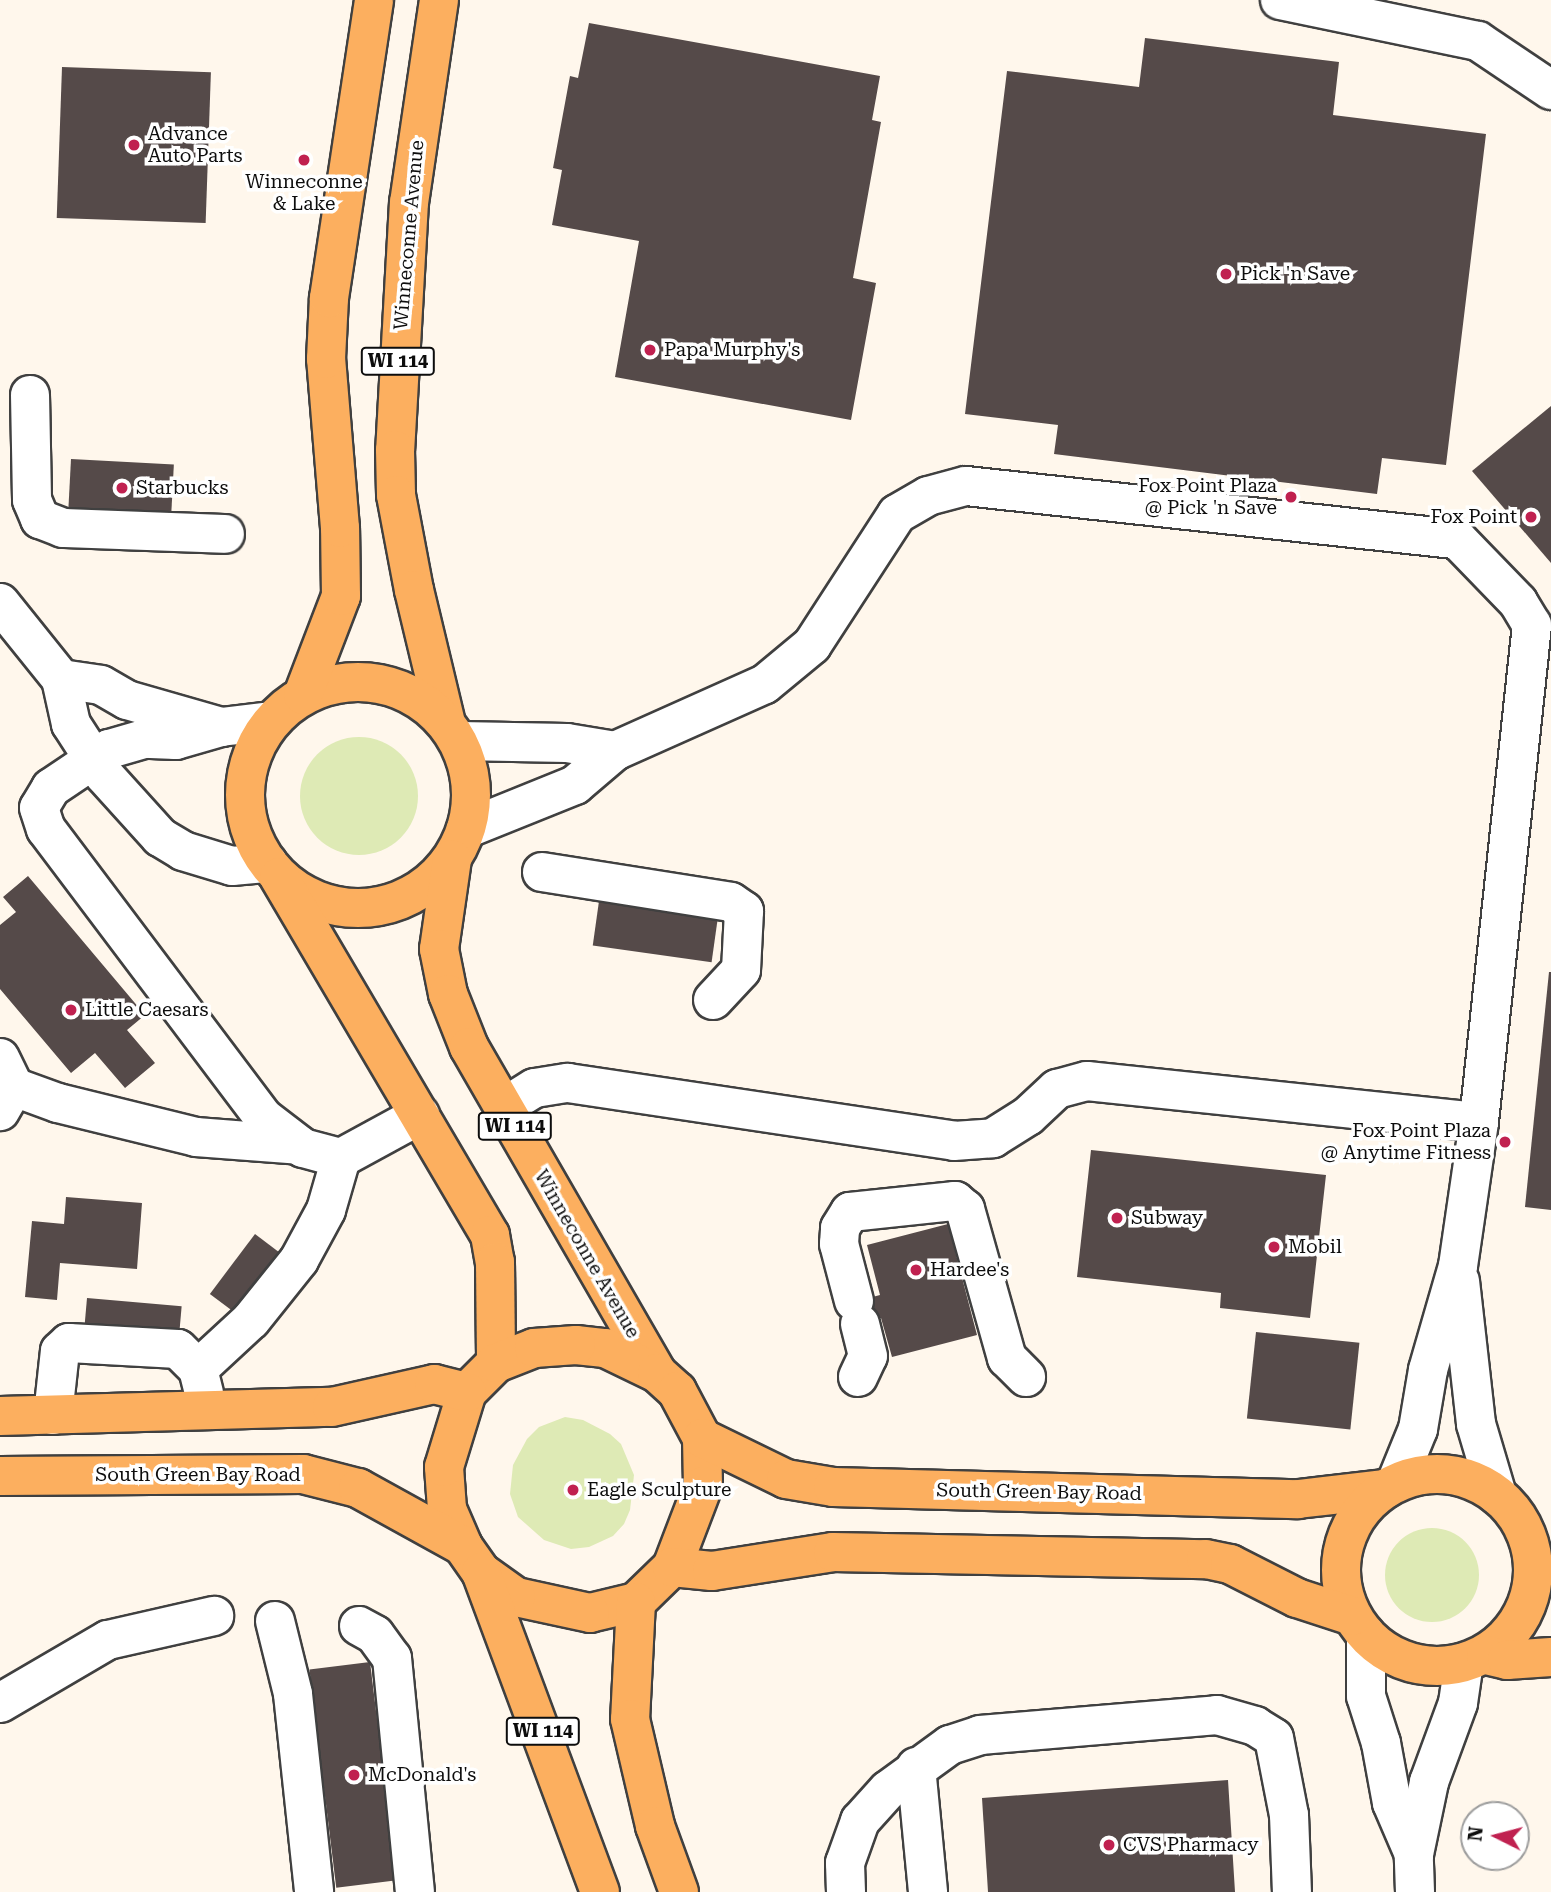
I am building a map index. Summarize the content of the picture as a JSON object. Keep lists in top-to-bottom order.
{
  "streets": {
    "main road": ["Winneconne Avenue", "WI 114", "South Green Bay Road"]
  },
  "crossings": [
    ["WI 114", "South Green Bay Road"]
  ],
  "places": [
    "Advance Auto Parts",
    "Winneconne & Lake",
    "Pick 'n Save",
    "Papa Murphy's",
    "Starbucks",
    "Fox Point Plaza @ Pick 'n Save",
    "Fox Point",
    "Little Caesars",
    "Fox Point Plaza @ Anytime Fitness",
    "Subway",
    "Mobil",
    "Hardee's",
    "Eagle Sculpture",
    "McDonald's",
    "CVS Pharmacy"
  ],
  "north": "left"
}
